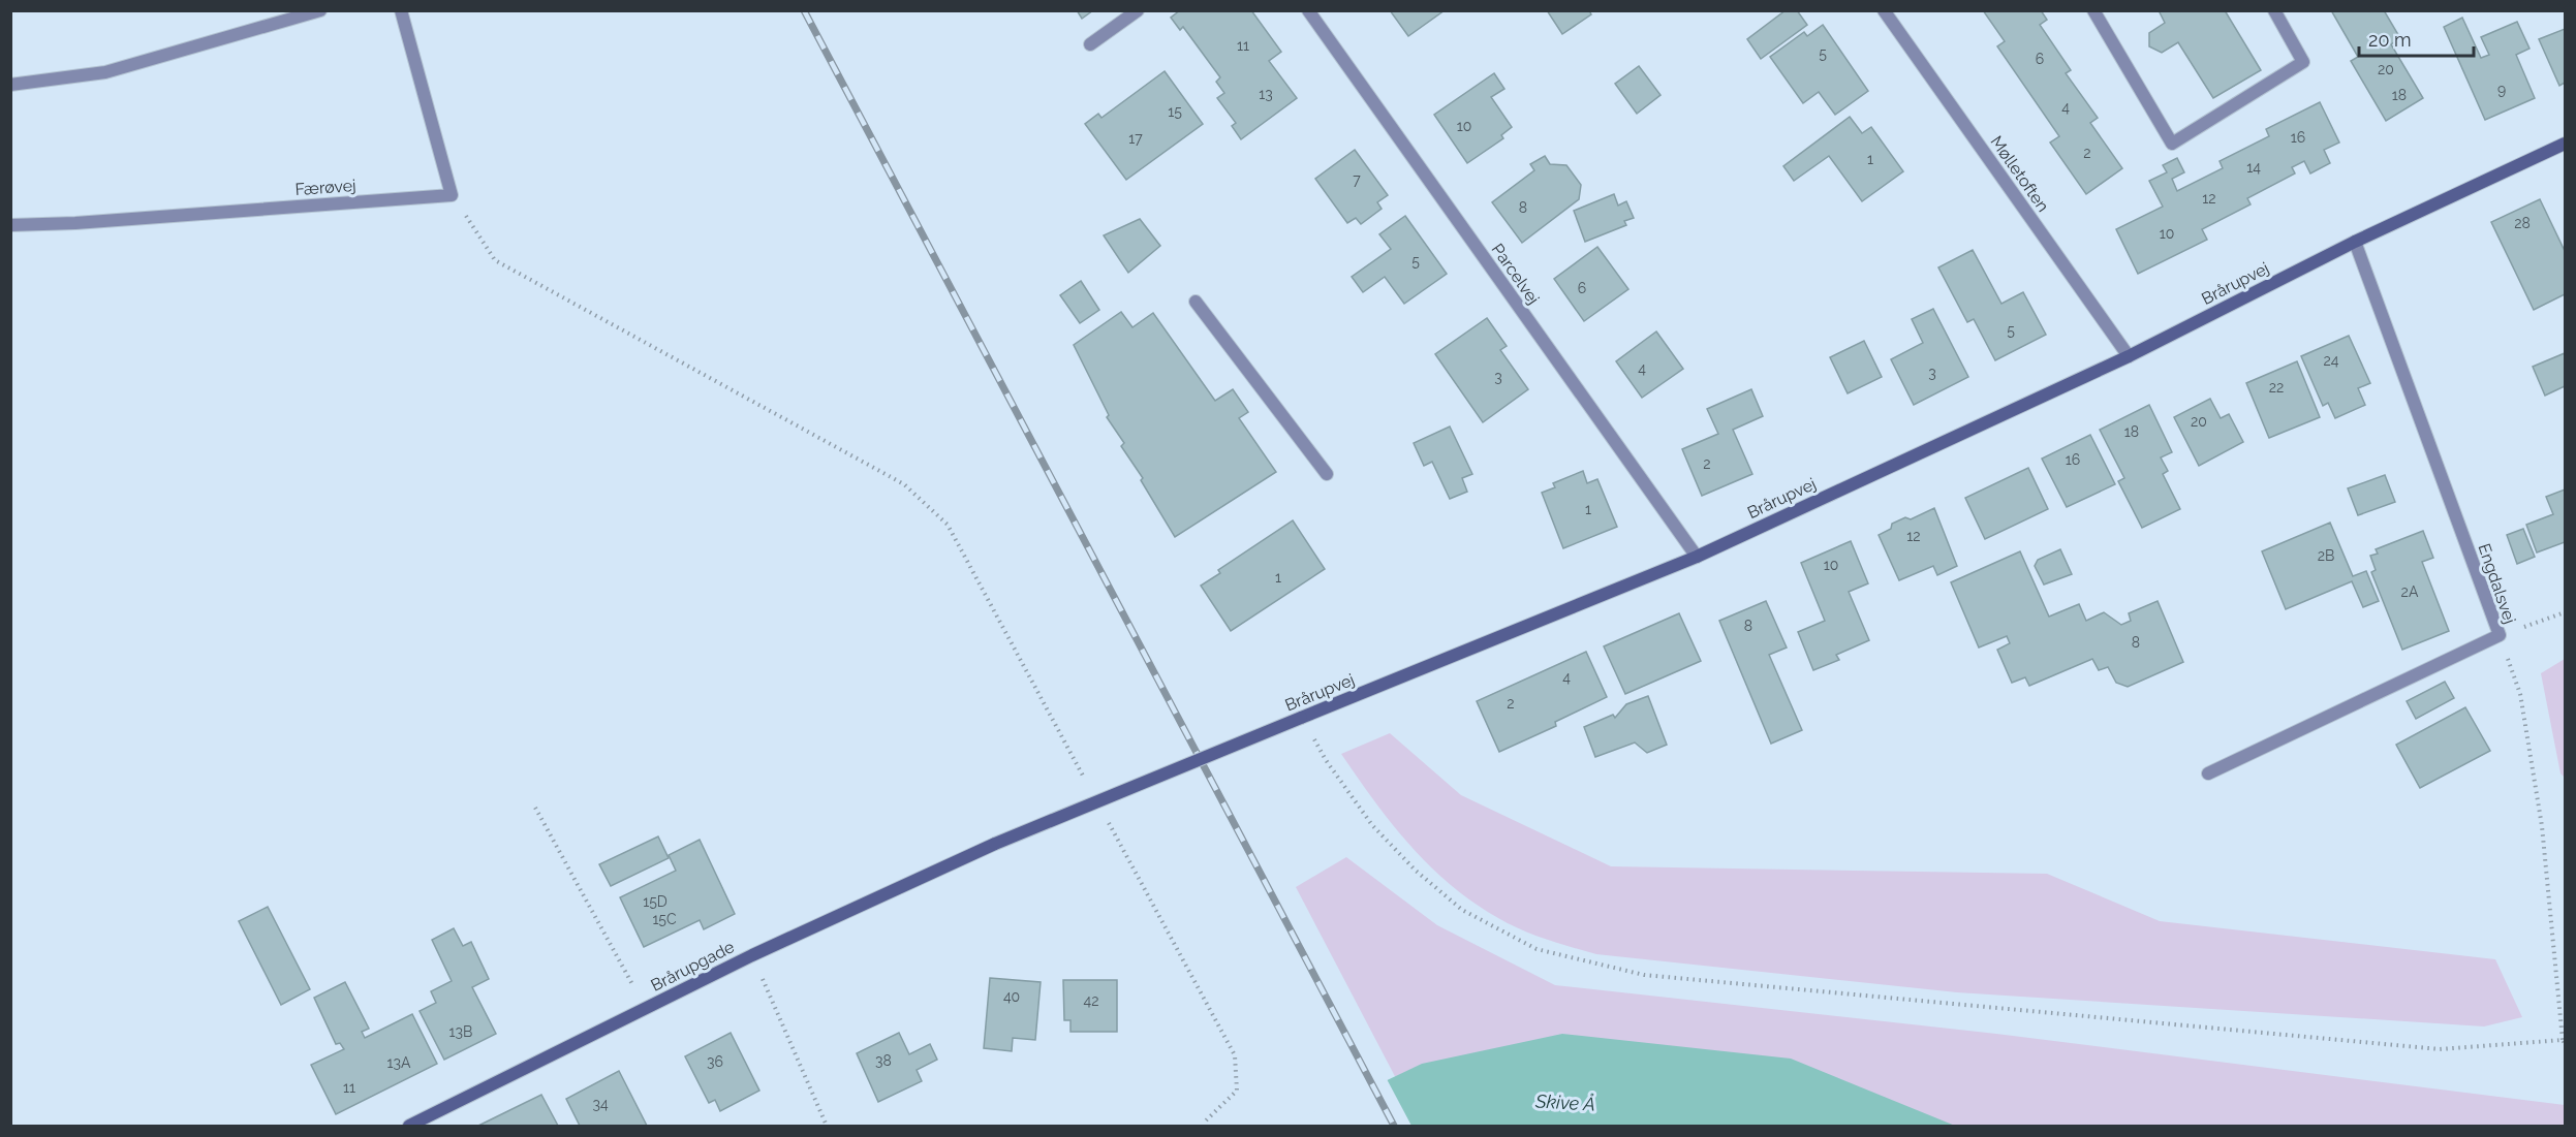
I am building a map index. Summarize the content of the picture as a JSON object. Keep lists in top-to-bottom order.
{
  "streets": {
    "street": [
      "Mølletoften",
      "Færøvej",
      "Parcelvej",
      "Brårupvej",
      "Engdalsvej",
      "Brårupgade"
    ]
  },
  "crossings": [
    ["Mølletoften", "Brårupvej"],
    ["Parcelvej", "Brårupvej"],
    ["Brårupvej", "Engdalsvej"],
    ["Brårupvej", "Brårupgade"]
  ],
  "water": ["Skive Å"],
  "house_numbers": [
    "11",
    "5",
    "6",
    "20",
    "9",
    "13",
    "18",
    "4",
    "15",
    "10",
    "16",
    "17",
    "2",
    "1",
    "14",
    "7",
    "12",
    "8",
    "28",
    "10",
    "5",
    "6",
    "5",
    "24",
    "4",
    "3",
    "3",
    "22",
    "20",
    "18",
    "16",
    "2",
    "1",
    "12",
    "2B",
    "10",
    "1",
    "2A",
    "8",
    "8",
    "4",
    "2",
    "15D",
    "15C",
    "40",
    "42",
    "13B",
    "38",
    "36",
    "13A",
    "11",
    "34"
  ],
  "scale_bar": "20 m"
}
